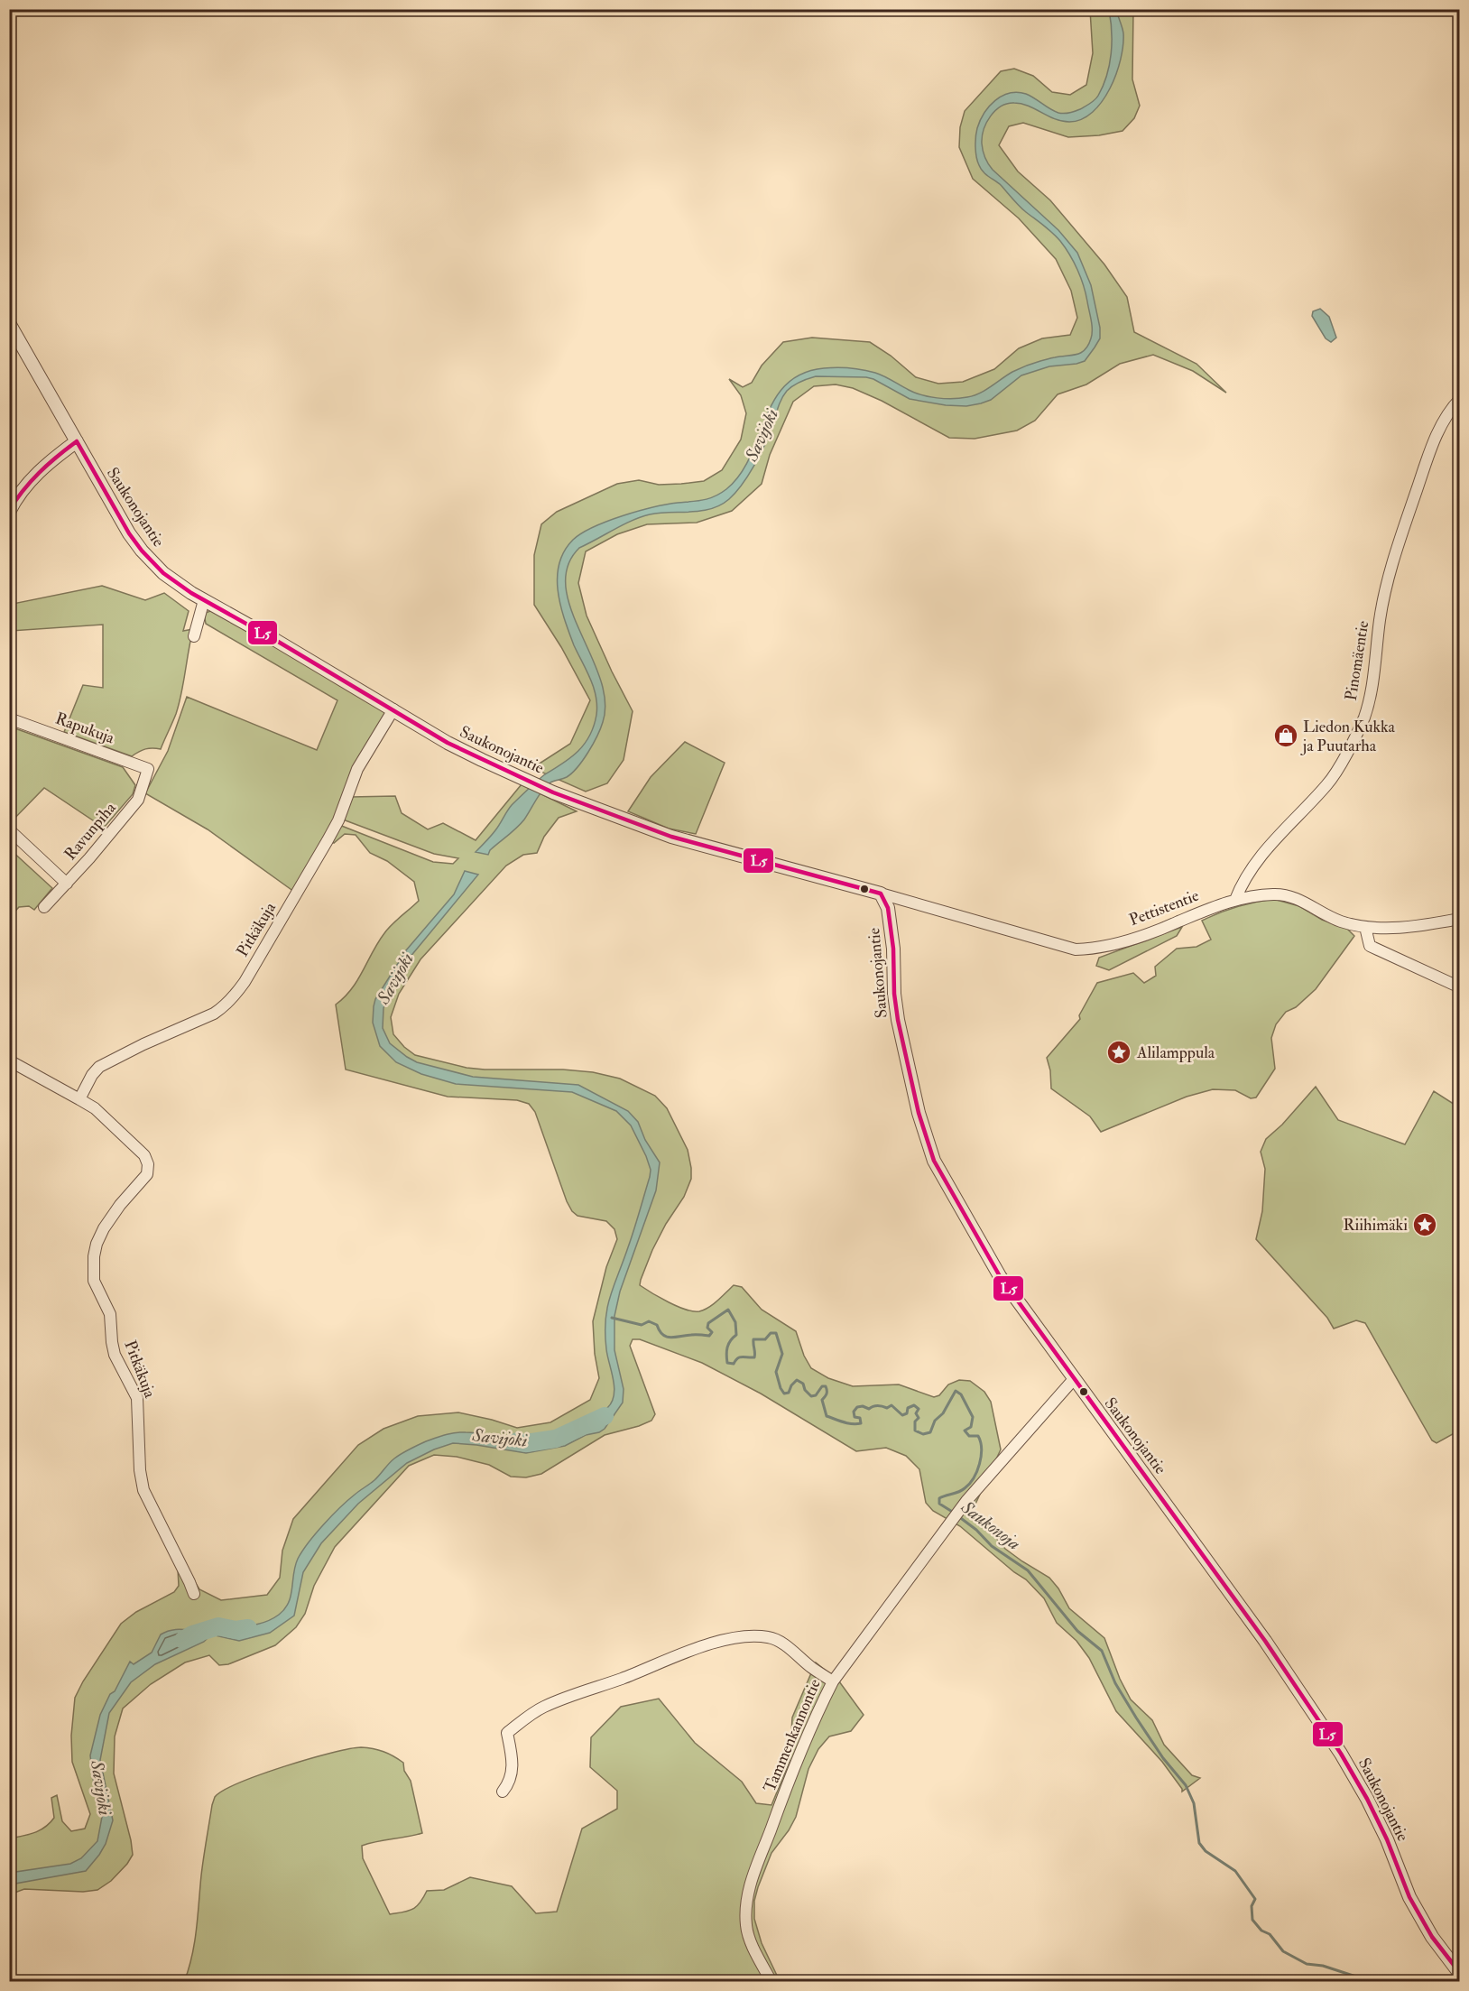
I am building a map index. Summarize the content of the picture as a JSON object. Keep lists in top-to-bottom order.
{
  "streets": {
    "street": [
      "Saukonojantie",
      "Pinomäentie",
      "Rapukuja",
      "Ravunpiha",
      "Pettistentie",
      "Pitkäkuja",
      "Tammenkannontie"
    ]
  },
  "crossings": [
    ["Saukonojantie", "Pettistentie"],
    ["Saukonojantie", "Pitkäkuja"],
    ["Saukonojantie", "Tammenkannontie"],
    ["Pinomäentie", "Pettistentie"],
    ["Rapukuja", "Ravunpiha"]
  ],
  "water": ["Savijoki", "Saukonoja"],
  "places": {
    "shop": ["Liedon Kukka ja Puutarha"],
    "place": ["Alilamppula", "Riihimäki"]
  },
  "lines": ["transit line L5"]
}
